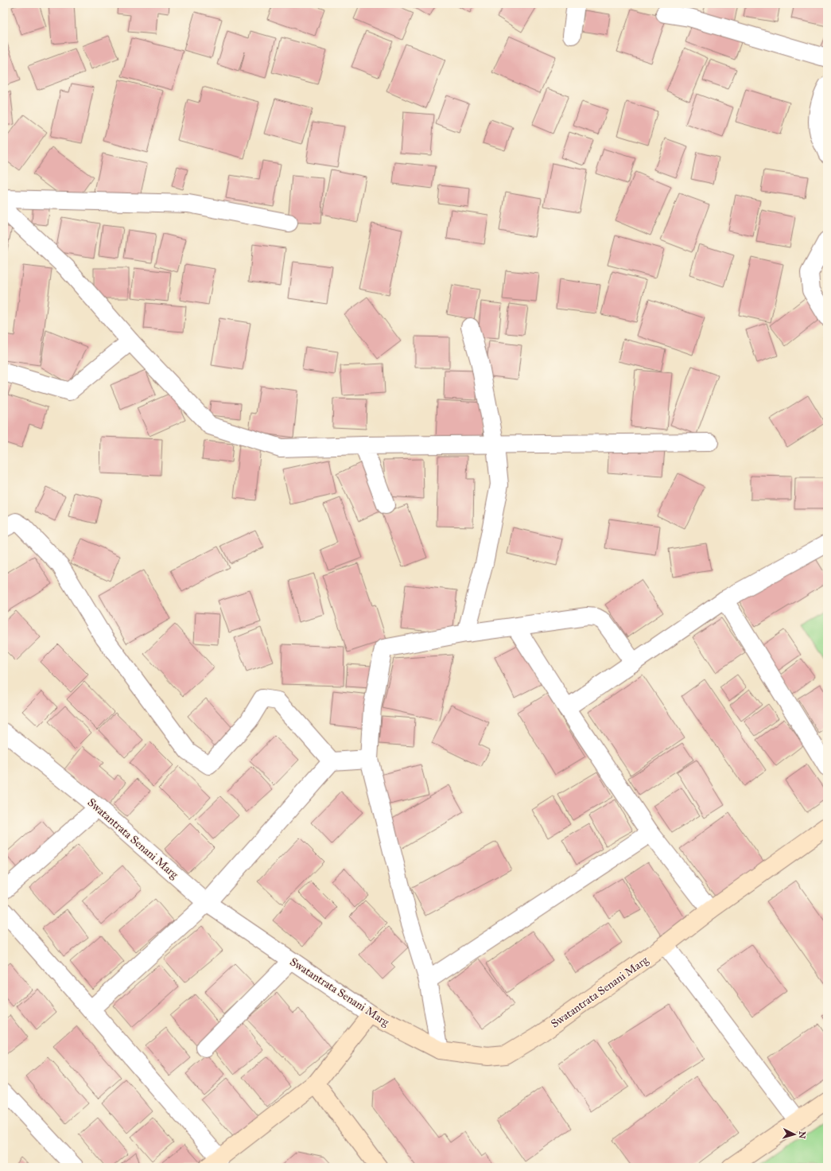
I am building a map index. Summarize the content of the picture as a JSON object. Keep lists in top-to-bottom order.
{
  "streets": {
    "street": ["Swatantrata Senani Marg"]
  },
  "north": "right"
}
